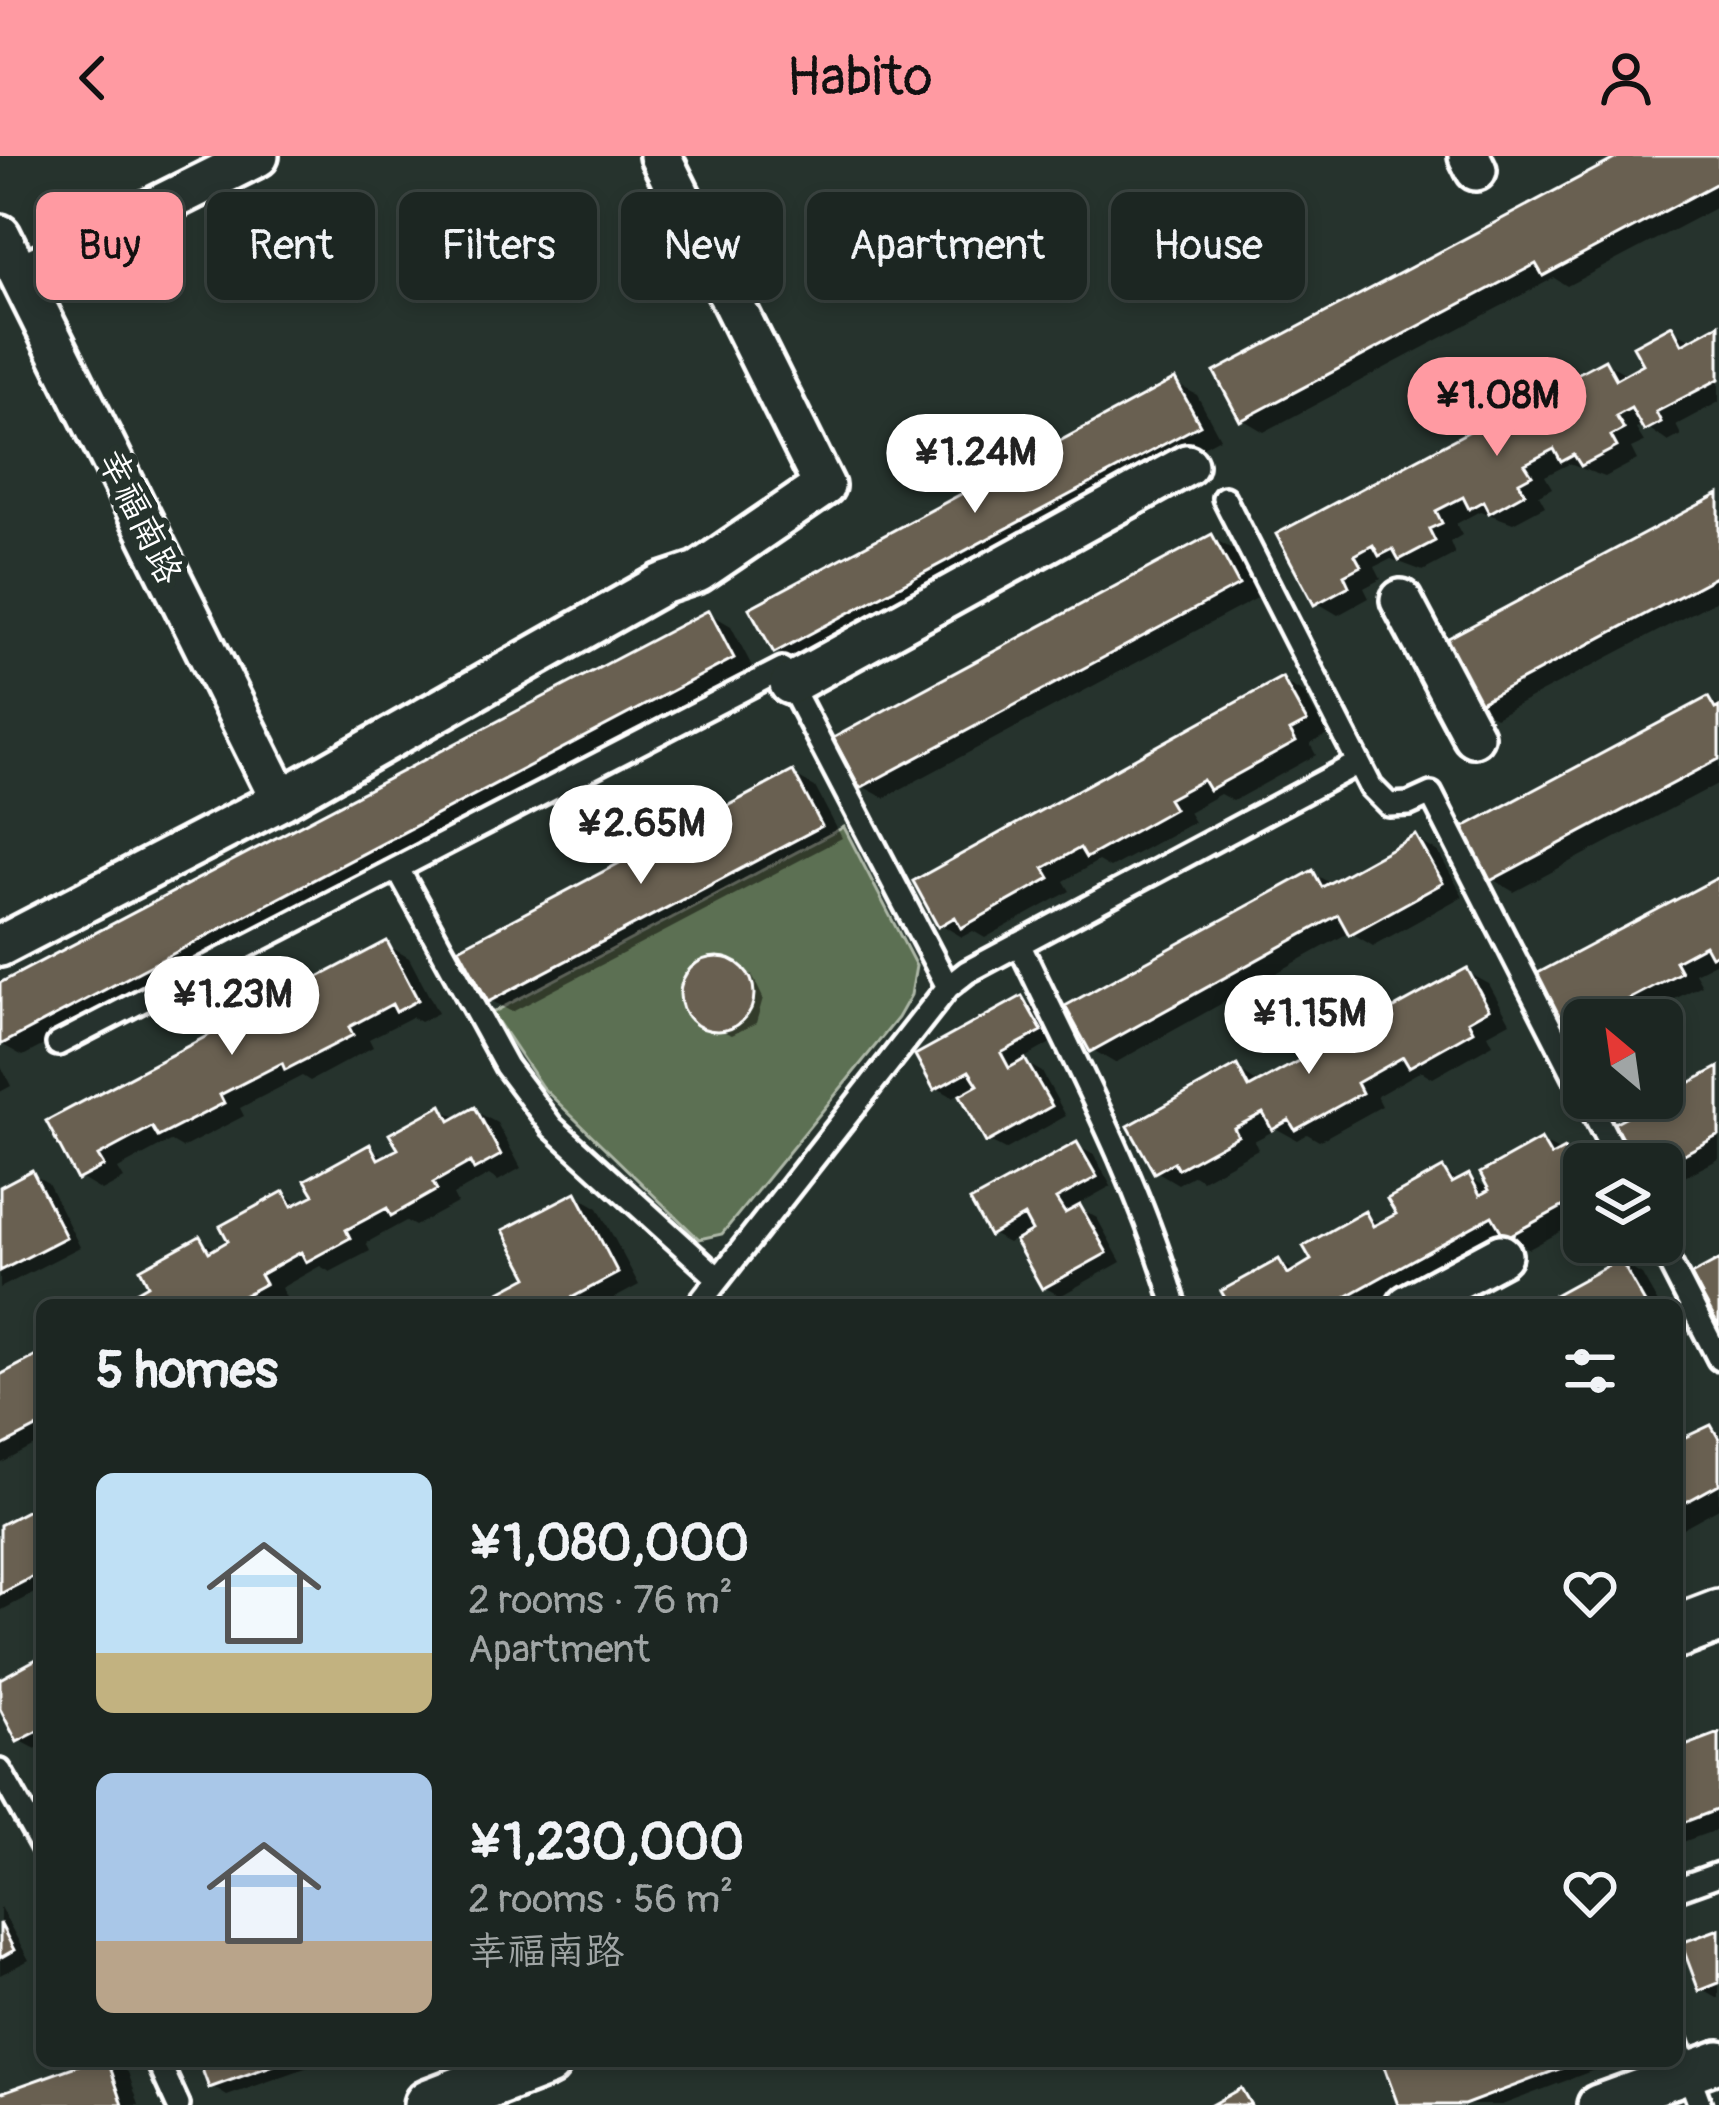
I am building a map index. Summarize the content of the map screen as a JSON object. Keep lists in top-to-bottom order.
{
  "streets": {
    "street": ["幸福南路"]
  },
  "north": "top left",
  "page": {
    "header": "Habito",
    "chip": [
      "Buy",
      "Rent",
      "Filters",
      "New",
      "Apartment",
      "House"
    ],
    "price": [
      "¥1.08M",
      "¥1.24M",
      "¥2.65M",
      "¥1.23M",
      "¥1.15M"
    ],
    "heading": "5 homes",
    "list": [
      {
        "name": "¥1,080,000",
        "note": "2 rooms · 76 m² · Apartment"
      },
      {
        "name": "¥1,230,000",
        "note": "2 rooms · 56 m² · 幸福南路"
      }
    ]
  }
}
